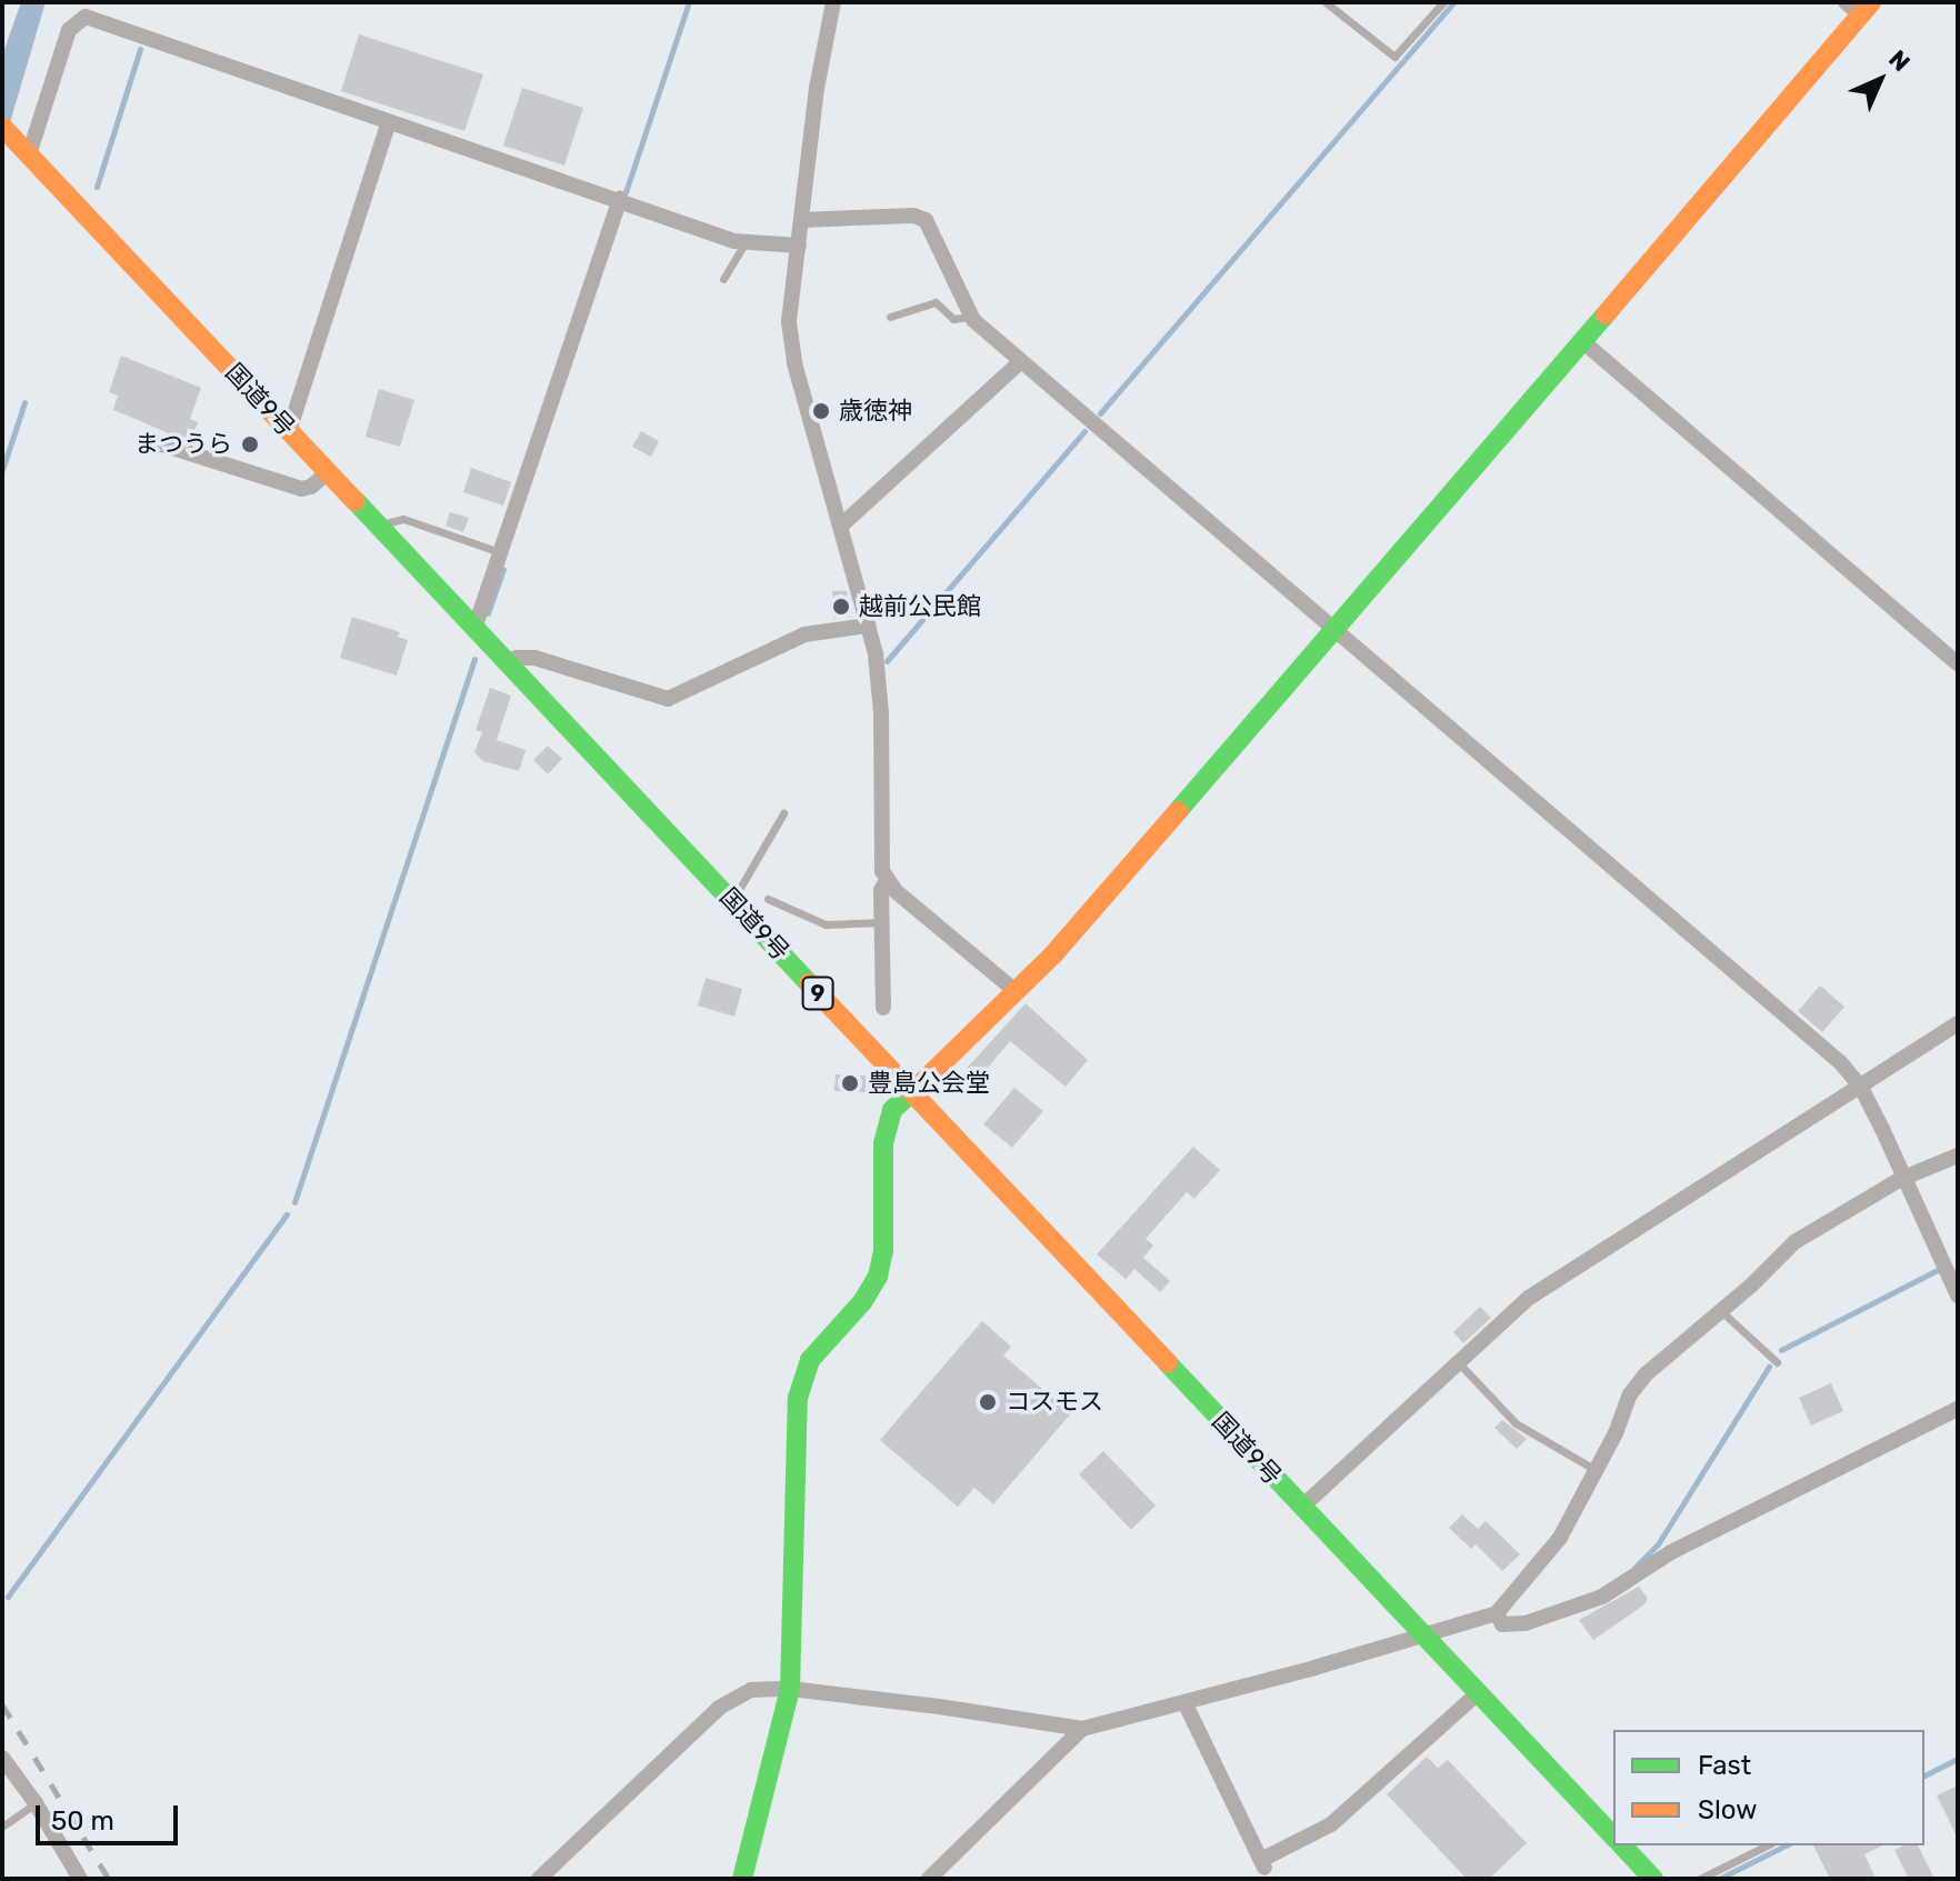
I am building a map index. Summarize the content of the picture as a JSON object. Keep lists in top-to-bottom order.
{
  "streets": {
    "main road": ["国道9号", "9"]
  },
  "places": [
    "歳徳神",
    "まつうら",
    "越前公民館",
    "豊島公会堂",
    "コスモス"
  ],
  "legend": ["Fast", "Slow"],
  "scale_bar": "50 m",
  "north": "top right"
}
